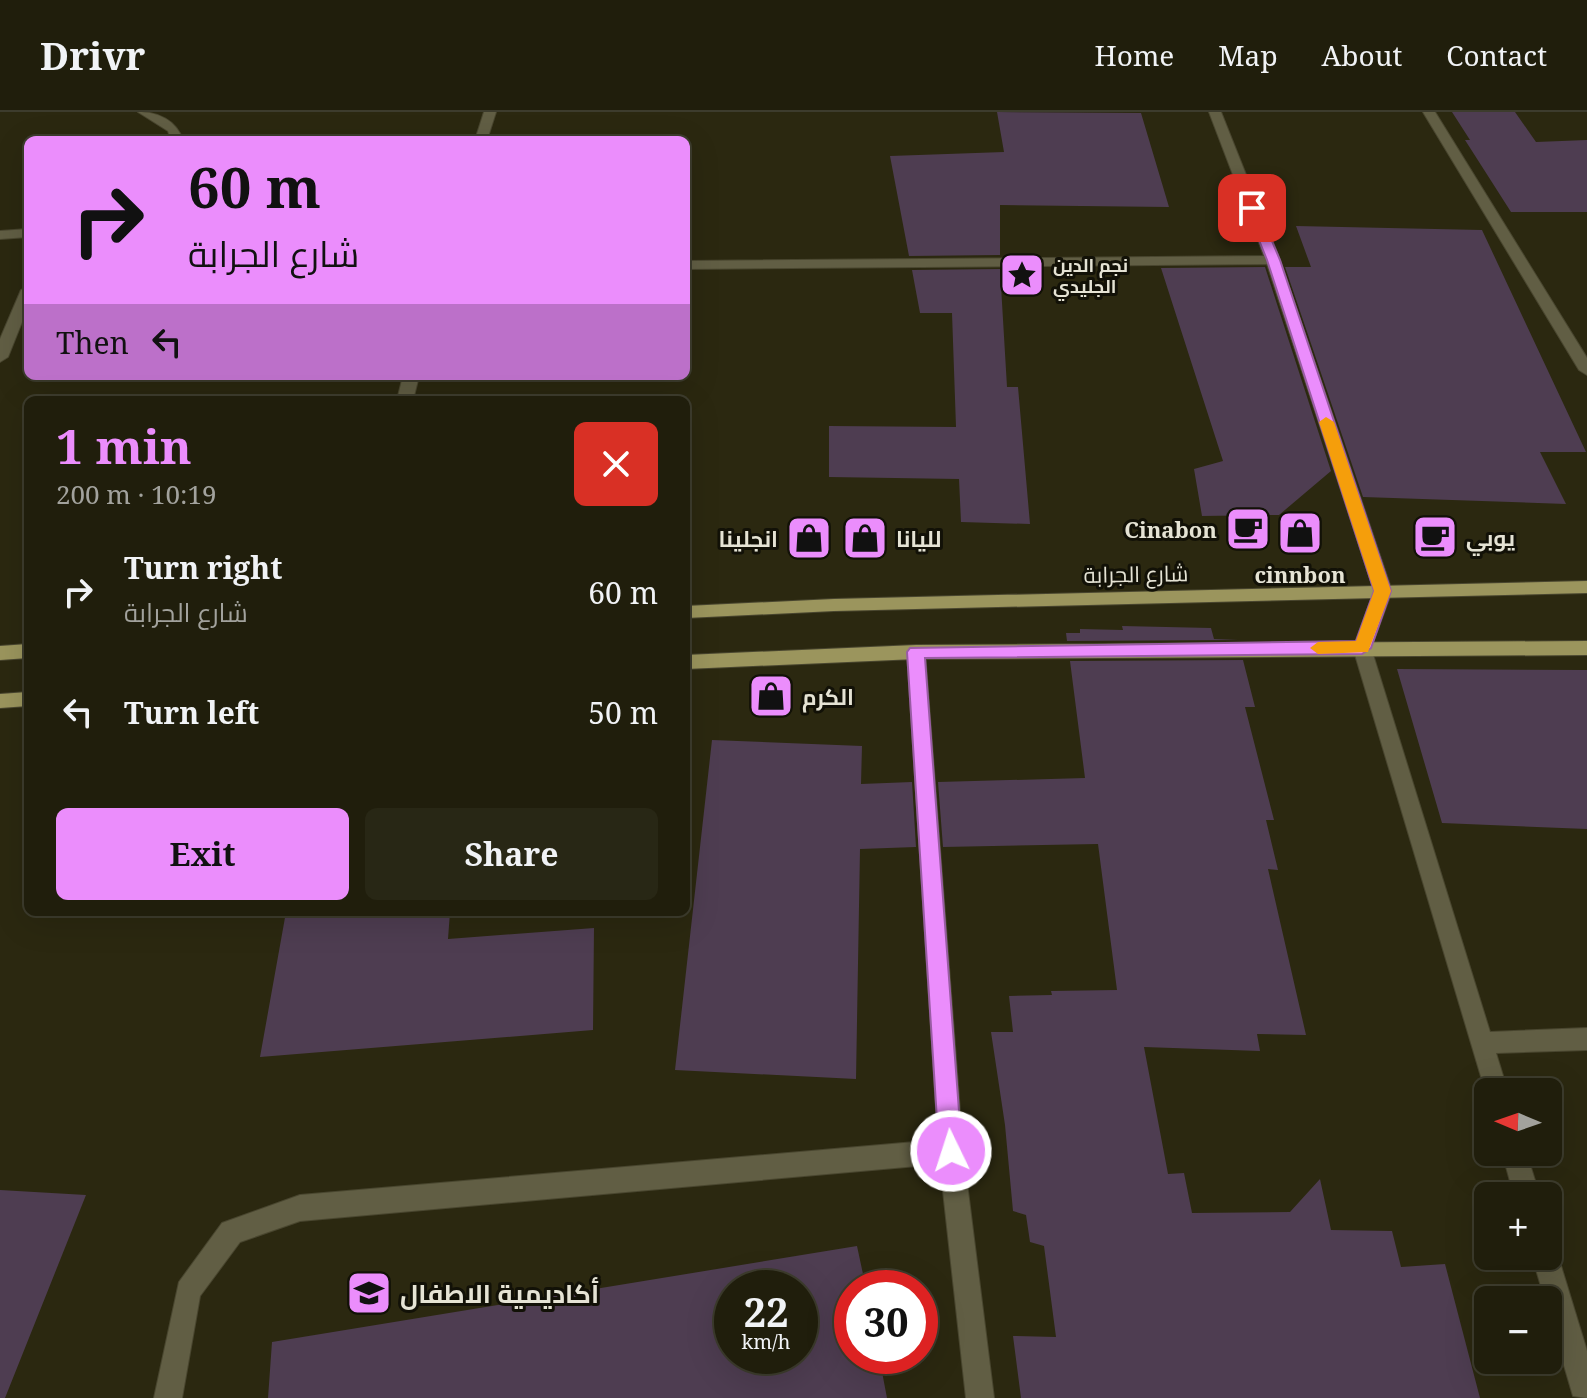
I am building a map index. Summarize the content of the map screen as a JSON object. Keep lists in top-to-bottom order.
{
  "streets": {
    "main road": ["شارع الجرابة"]
  },
  "places": {
    "place": ["نجم الدين الجليدي"],
    "cafe": ["Cinabon", "يوبي"],
    "shop": [
      "cinnbon",
      "انجلينا",
      "لليانا",
      "الكرم"
    ],
    "school or university": ["أكاديمية الاطفال"]
  },
  "north": "left",
  "page": {
    "header": "Drivr",
    "nav": [
      "Home",
      "Map",
      "About",
      "Contact"
    ],
    "turn": ["60 m", "شارع الجرابة"],
    "then": "Then",
    "heading": ["1 min", "200 m · 10:19"],
    "list": [
      {
        "name": "Turn right",
        "note": "شارع الجرابة",
        "value": "60 m"
      },
      {
        "name": "Turn left",
        "value": "50 m"
      }
    ],
    "buttons": ["Exit", "Share"],
    "map_buttons": ["+", "−"],
    "speed": "22 km/h",
    "limit": "30"
  }
}
